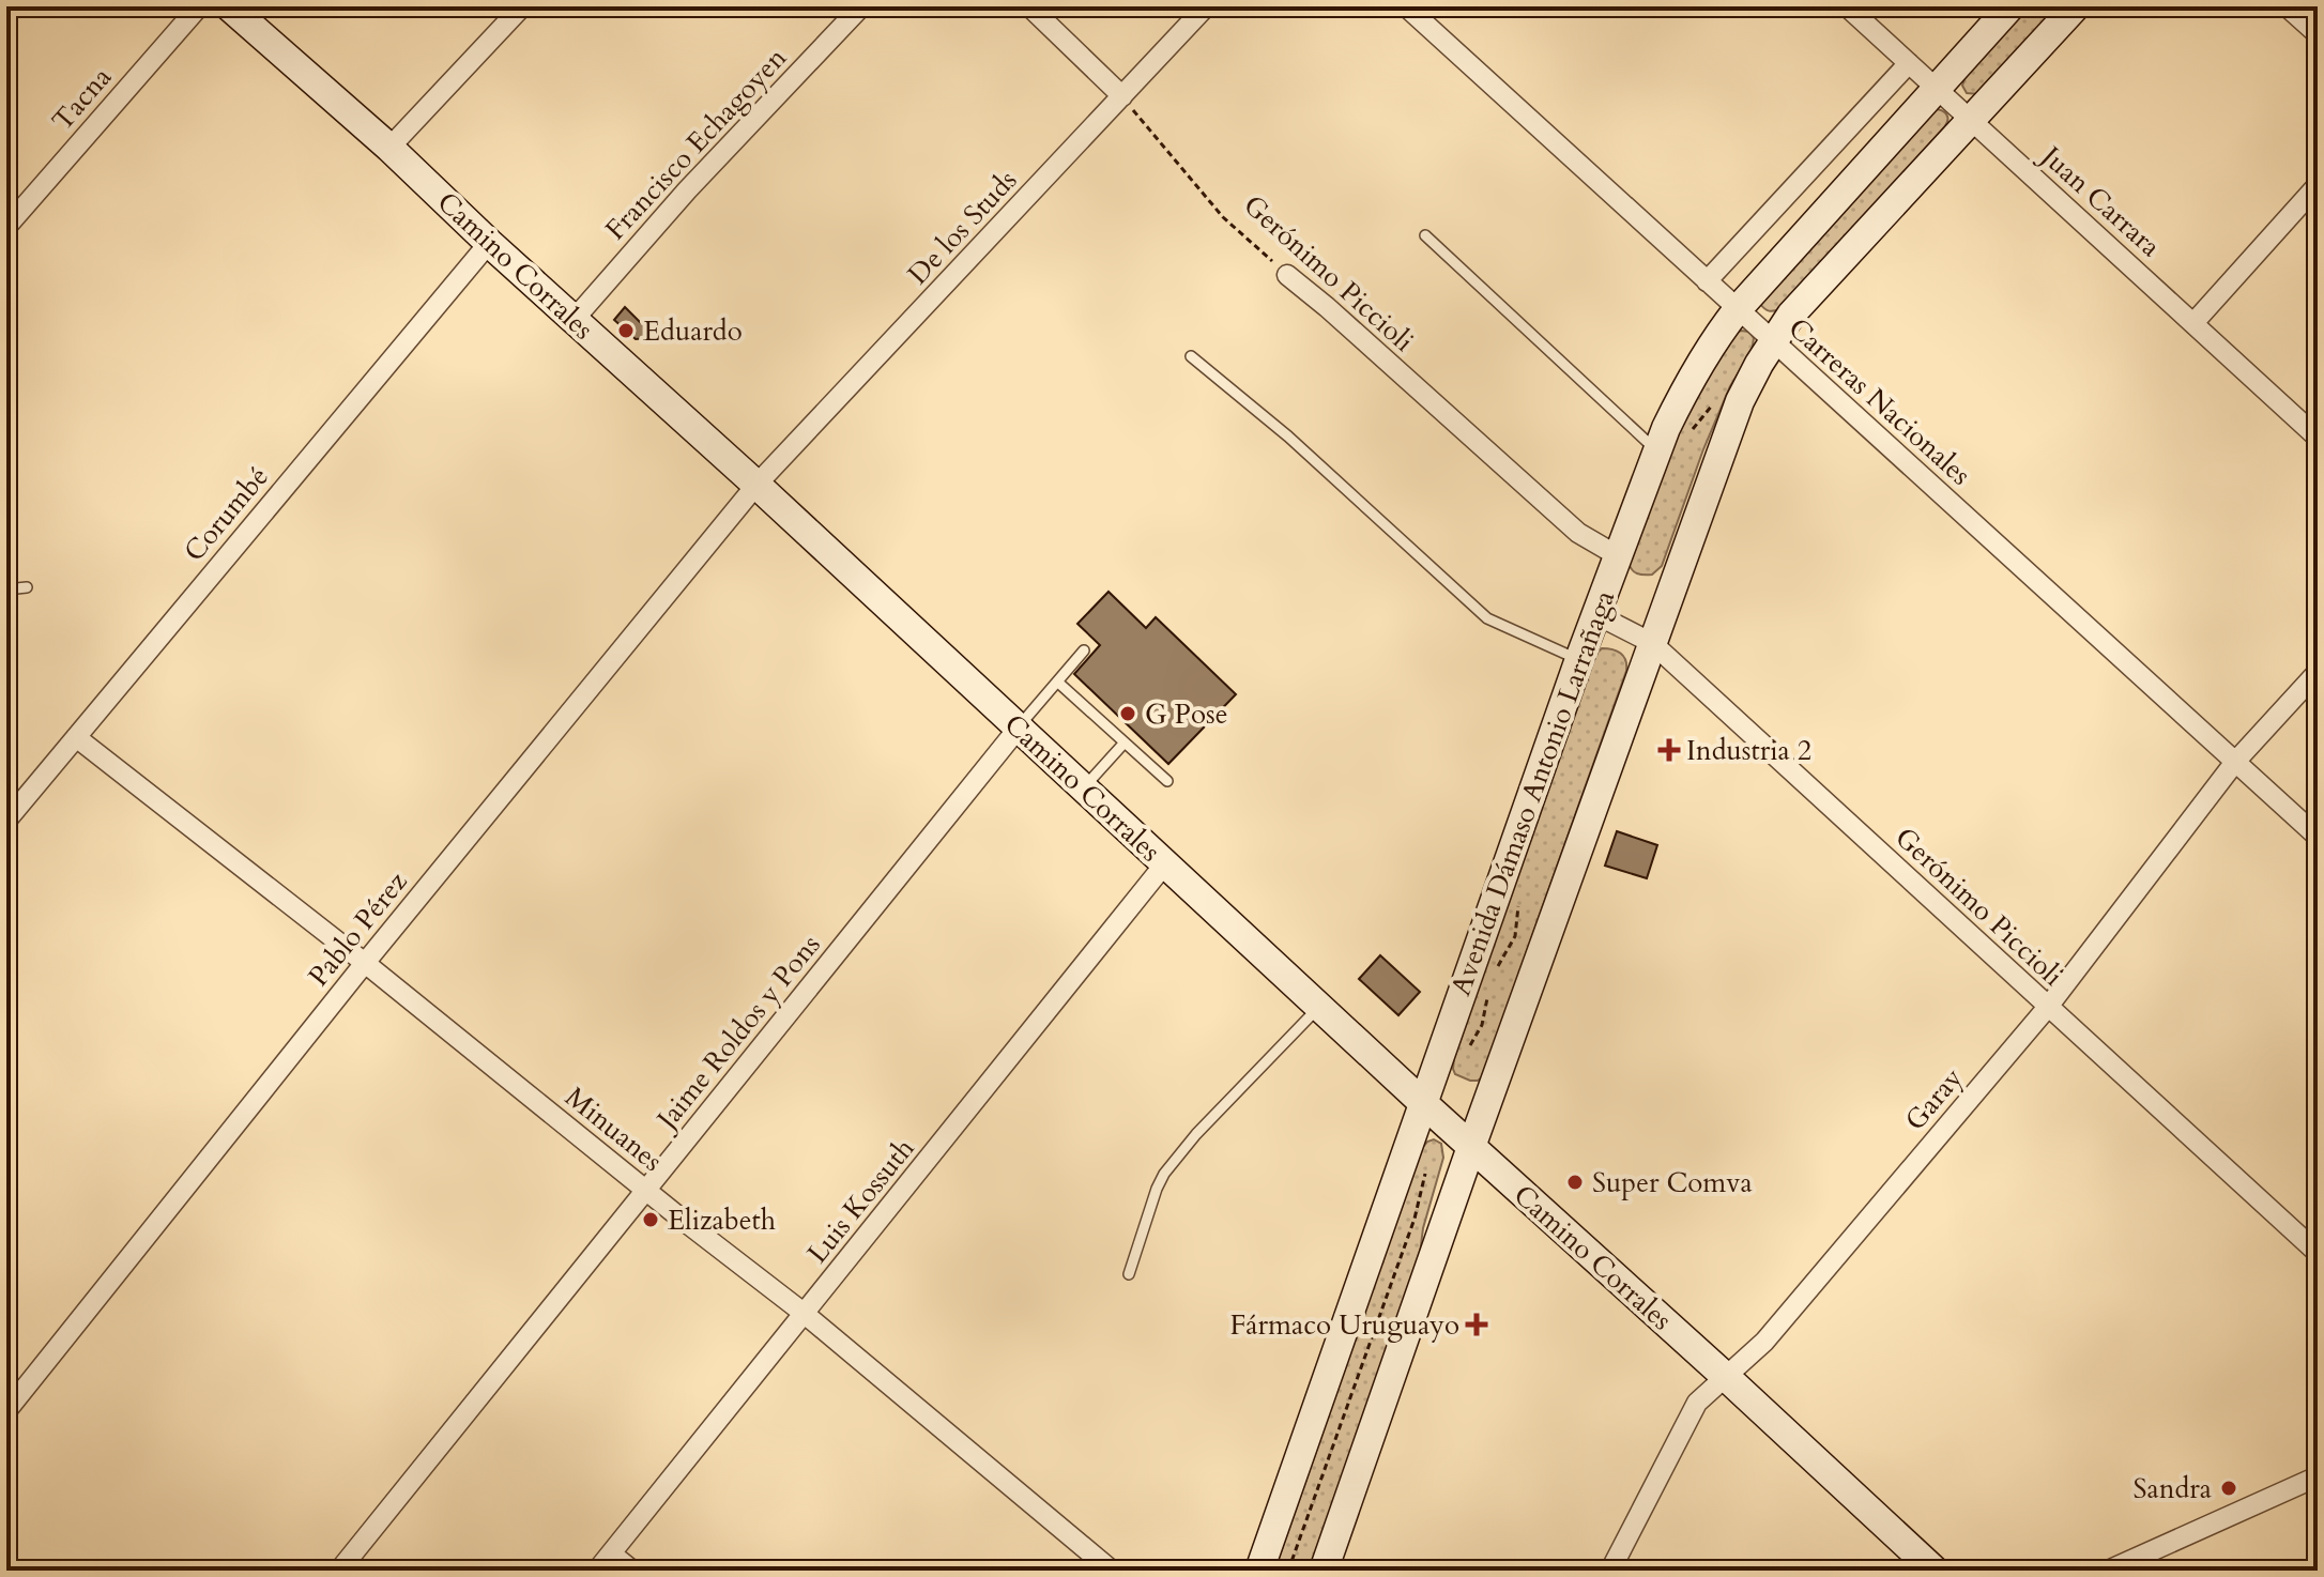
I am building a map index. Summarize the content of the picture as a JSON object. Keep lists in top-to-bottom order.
{
  "streets": {
    "street": [
      "Tacna",
      "Francisco Echagoyen",
      "Juan Carrara",
      "De los Studs",
      "Camino Corrales",
      "Gerónimo Piccioli",
      "Carreras Nacionales",
      "Corumbé",
      "Avenida Dámaso Antonio Larrañaga",
      "Pablo Pérez",
      "Jaime Roldos y Pons",
      "Garay",
      "Minuanes",
      "Luis Kossuth"
    ]
  },
  "crossings": [
    ["Francisco Echagoyen", "Camino Corrales"],
    ["Juan Carrara", "Avenida Dámaso Antonio Larrañaga"],
    ["De los Studs", "Camino Corrales"],
    ["De los Studs", "Gerónimo Piccioli"],
    ["De los Studs", "Pablo Pérez"],
    ["Camino Corrales", "Corumbé"],
    ["Camino Corrales", "Avenida Dámaso Antonio Larrañaga"],
    ["Camino Corrales", "Pablo Pérez"],
    ["Camino Corrales", "Jaime Roldos y Pons"],
    ["Camino Corrales", "Garay"],
    ["Camino Corrales", "Luis Kossuth"],
    ["Gerónimo Piccioli", "Avenida Dámaso Antonio Larrañaga"],
    ["Gerónimo Piccioli", "Garay"],
    ["Carreras Nacionales", "Avenida Dámaso Antonio Larrañaga"],
    ["Carreras Nacionales", "Garay"],
    ["Corumbé", "Minuanes"],
    ["Pablo Pérez", "Minuanes"],
    ["Jaime Roldos y Pons", "Minuanes"],
    ["Minuanes", "Luis Kossuth"]
  ],
  "places": {
    "other": [
      "Eduardo",
      "G Pose",
      "Super Comva",
      "Elizabeth",
      "Sandra"
    ],
    "health": ["Industria 2", "Fármaco Uruguayo"]
  }
}
